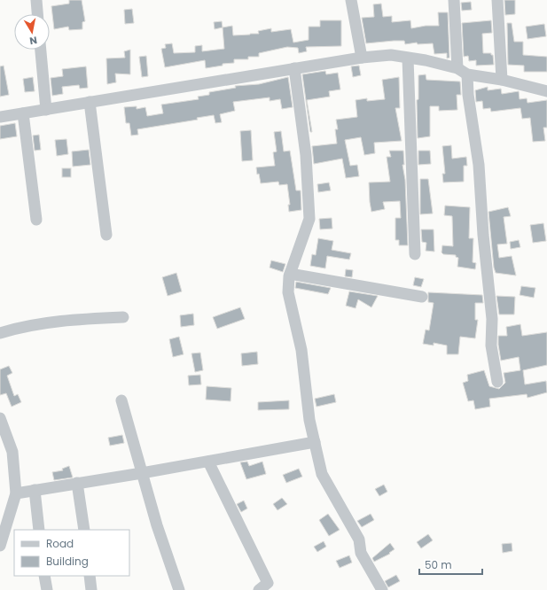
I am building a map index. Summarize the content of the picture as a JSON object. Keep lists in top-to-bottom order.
{
  "legend": ["Road", "Building"],
  "scale_bar": "50 m",
  "north": "bottom"
}
